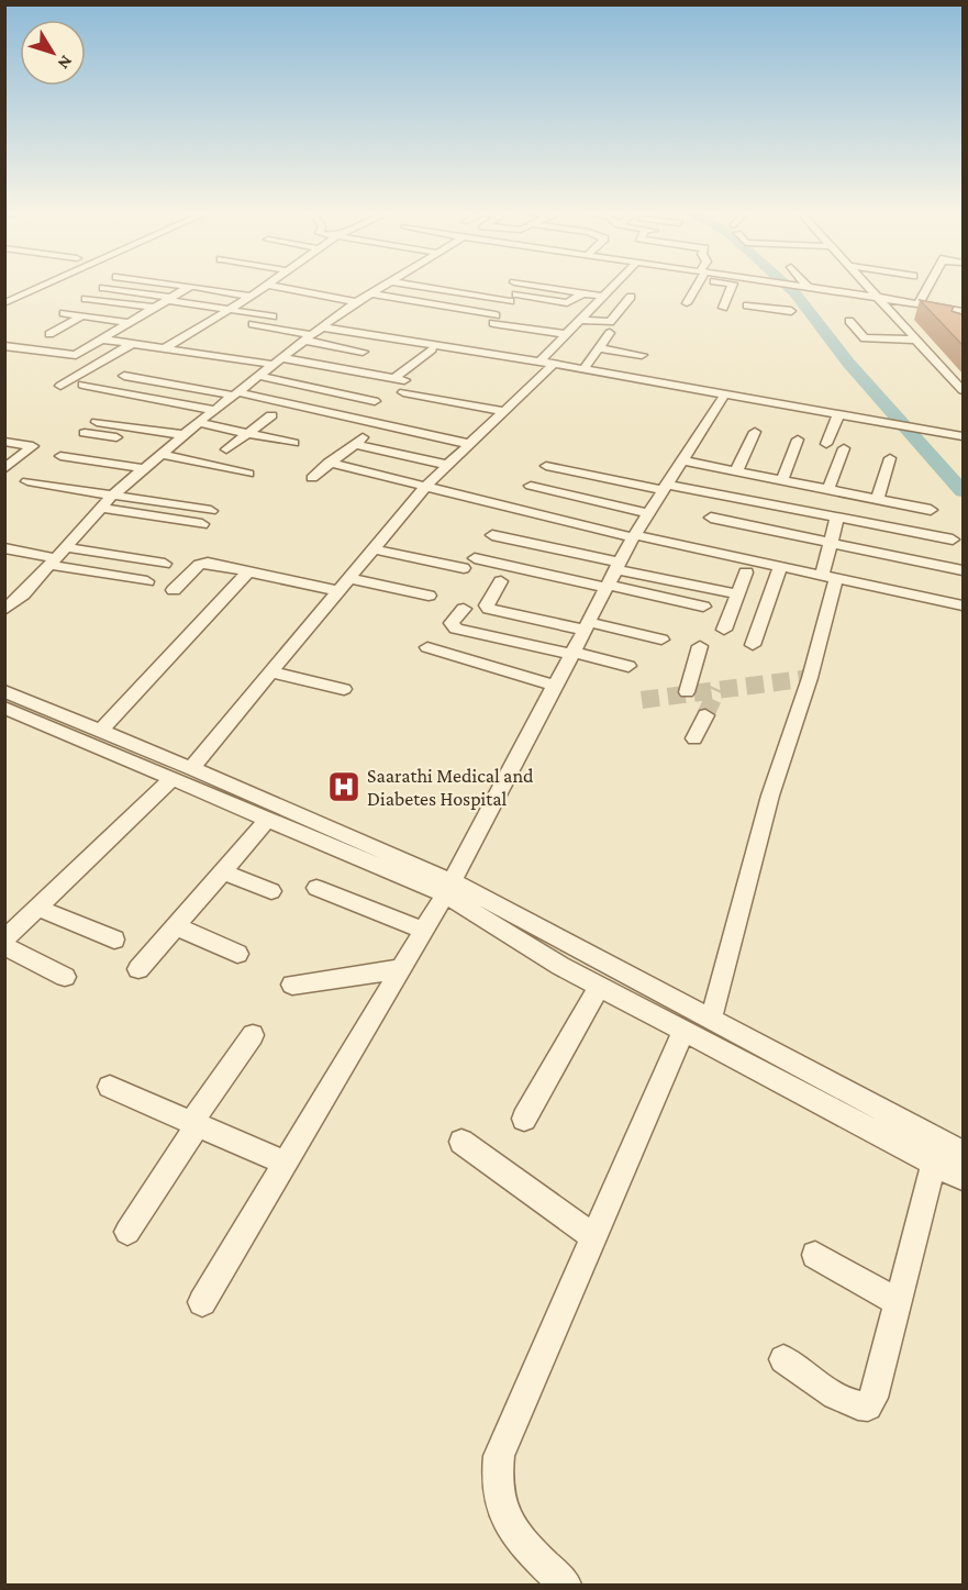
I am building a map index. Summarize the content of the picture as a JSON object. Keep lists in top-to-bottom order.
{
  "places": {
    "hospital": ["Saarathi Medical and Diabetes Hospital"]
  },
  "north": "bottom right"
}
